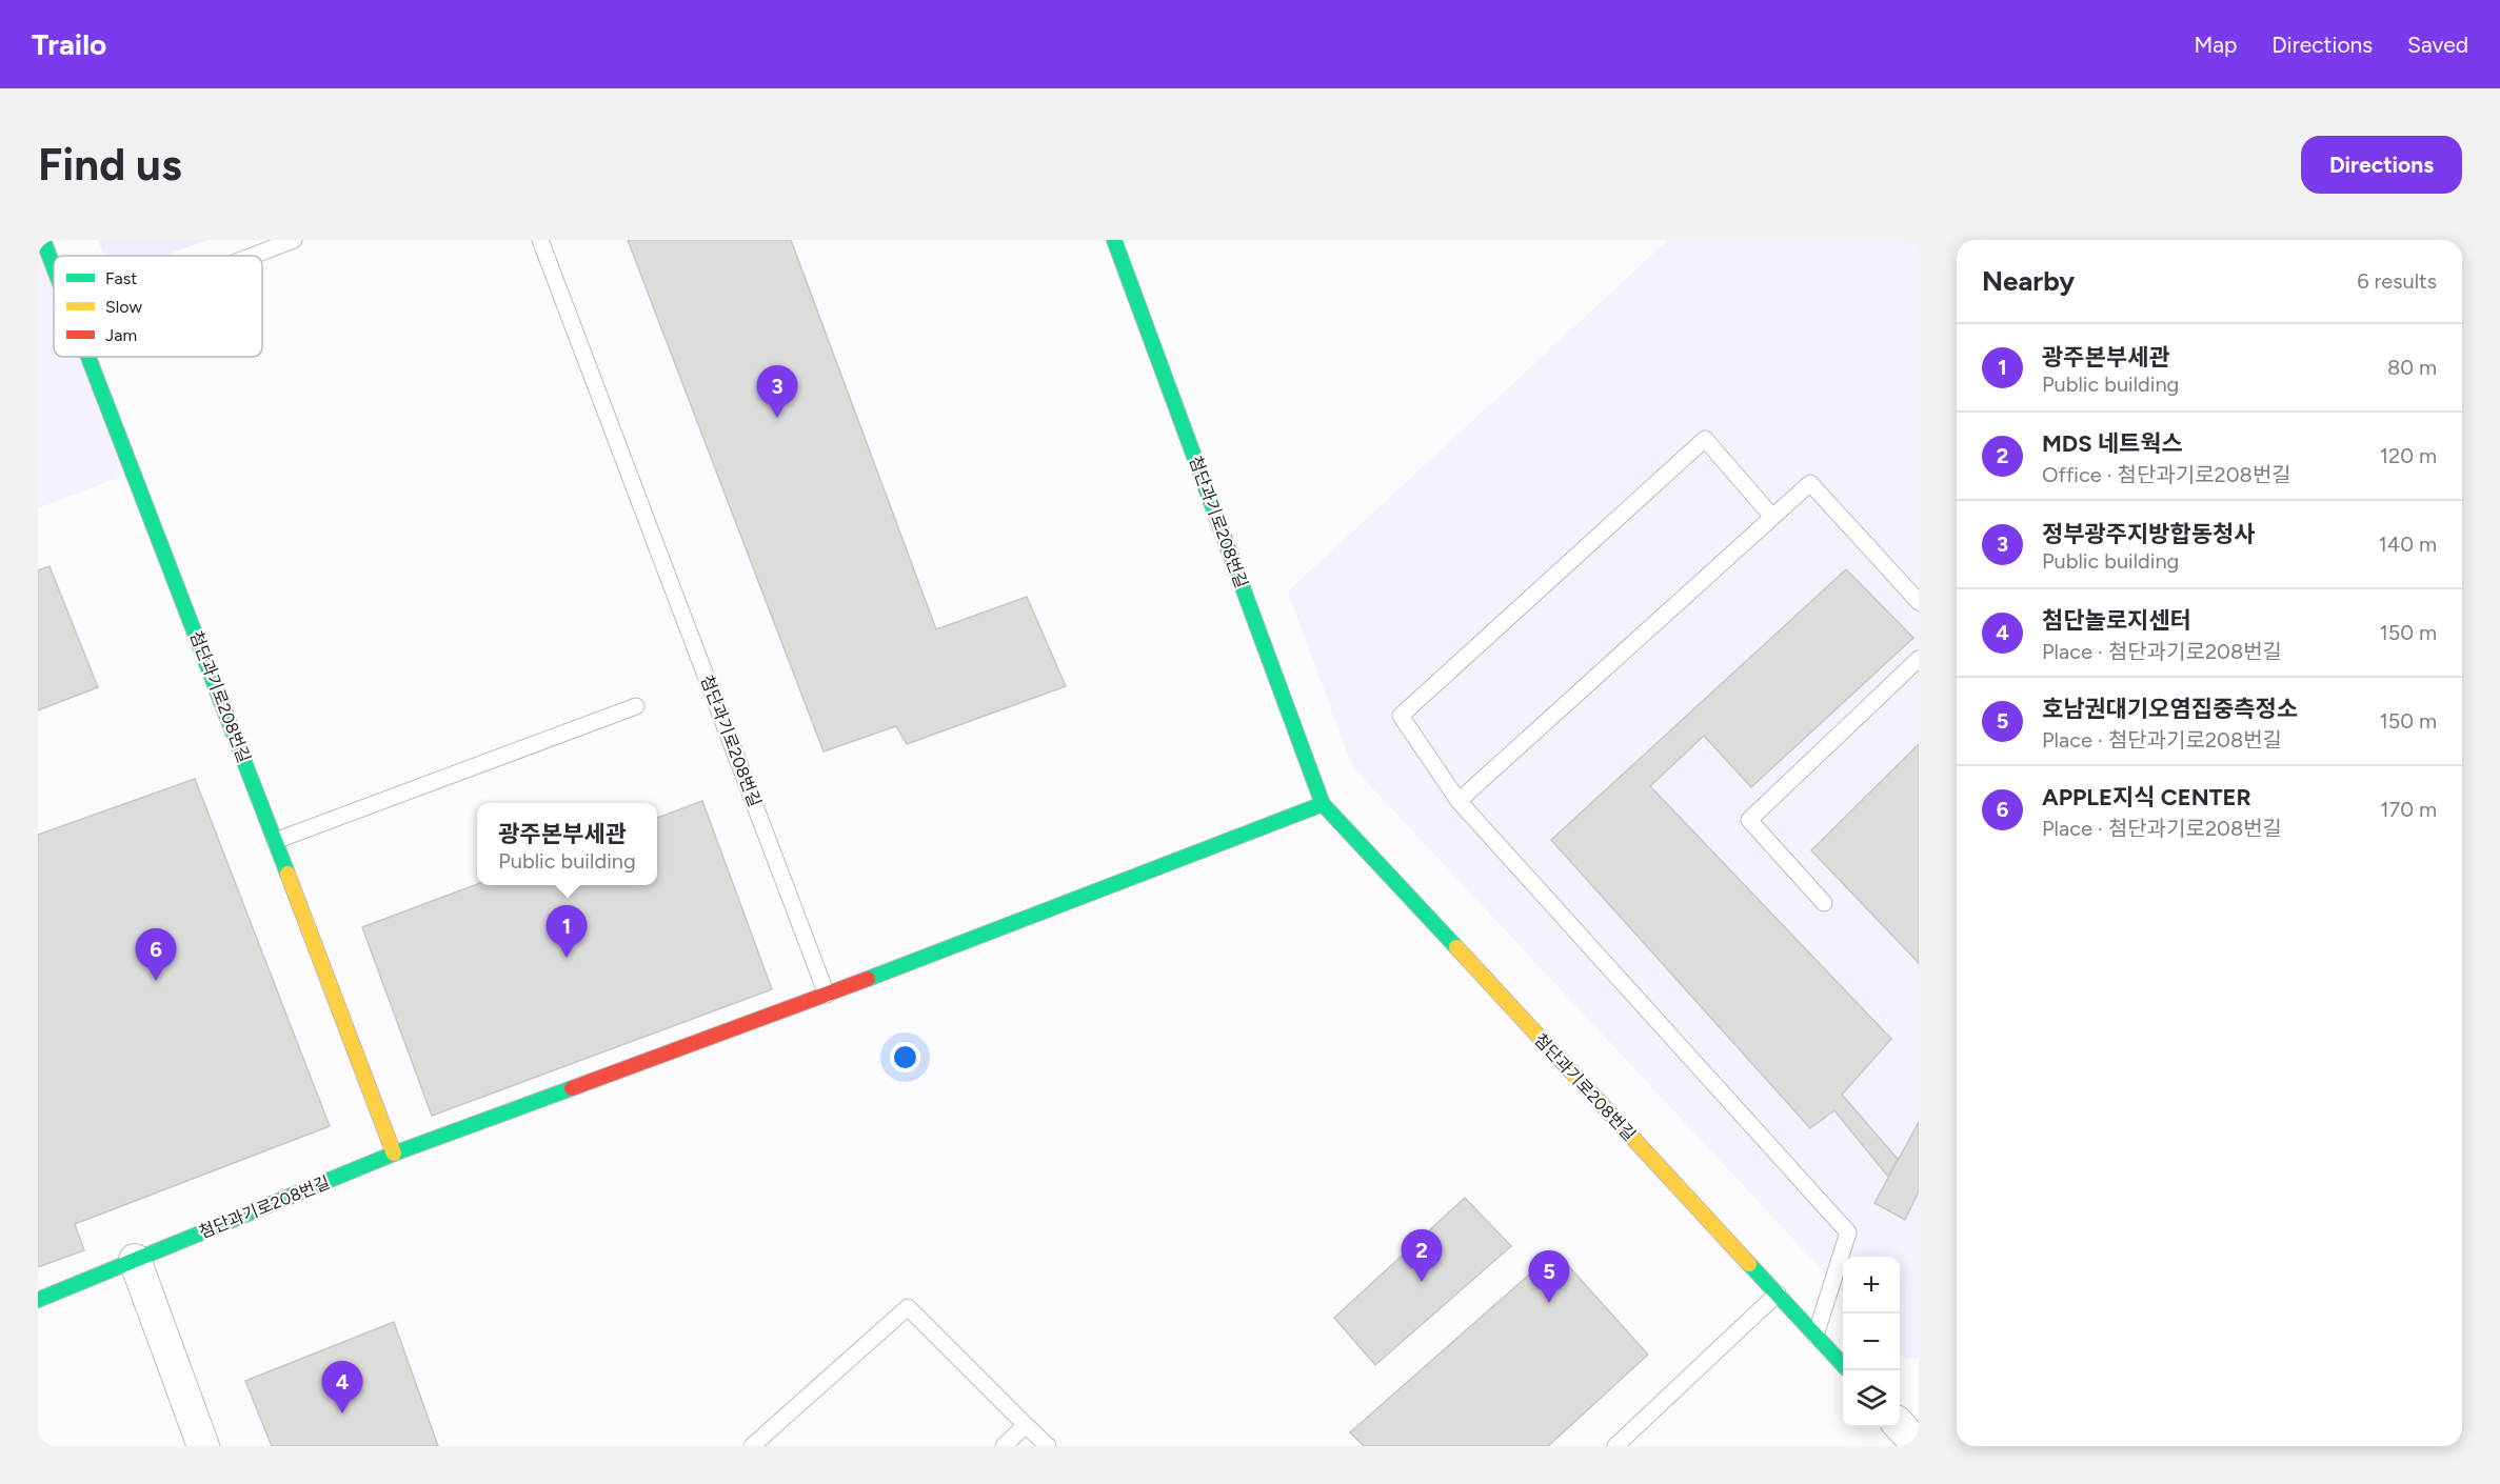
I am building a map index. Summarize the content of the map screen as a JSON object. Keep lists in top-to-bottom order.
{
  "streets": {
    "street": ["첨단과기로208번길"]
  },
  "legend": ["Fast", "Slow", "Jam"],
  "page": {
    "header": "Trailo",
    "nav": ["Map", "Directions", "Saved"],
    "buttons": "Directions",
    "title": "Find us",
    "heading": ["Nearby", "6 results"],
    "list": [
      {
        "mark": "1",
        "name": "광주본부세관",
        "note": "Public building",
        "value": "80 m"
      },
      {
        "mark": "2",
        "name": "MDS 네트웍스",
        "note": "Office · 첨단과기로208번길",
        "value": "120 m"
      },
      {
        "mark": "3",
        "name": "정부광주지방합동청사",
        "note": "Public building",
        "value": "140 m"
      },
      {
        "mark": "4",
        "name": "첨단놀로지센터",
        "note": "Place · 첨단과기로208번길",
        "value": "150 m"
      },
      {
        "mark": "5",
        "name": "호남권대기오염집중측정소",
        "note": "Place · 첨단과기로208번길",
        "value": "150 m"
      },
      {
        "mark": "6",
        "name": "APPLE지식 CENTER",
        "note": "Place · 첨단과기로208번길",
        "value": "170 m"
      }
    ],
    "pins": [
      "3",
      "1",
      "6",
      "2",
      "5",
      "4"
    ],
    "popup": ["광주본부세관", "Public building"],
    "map_buttons": ["+", "−"]
  }
}
